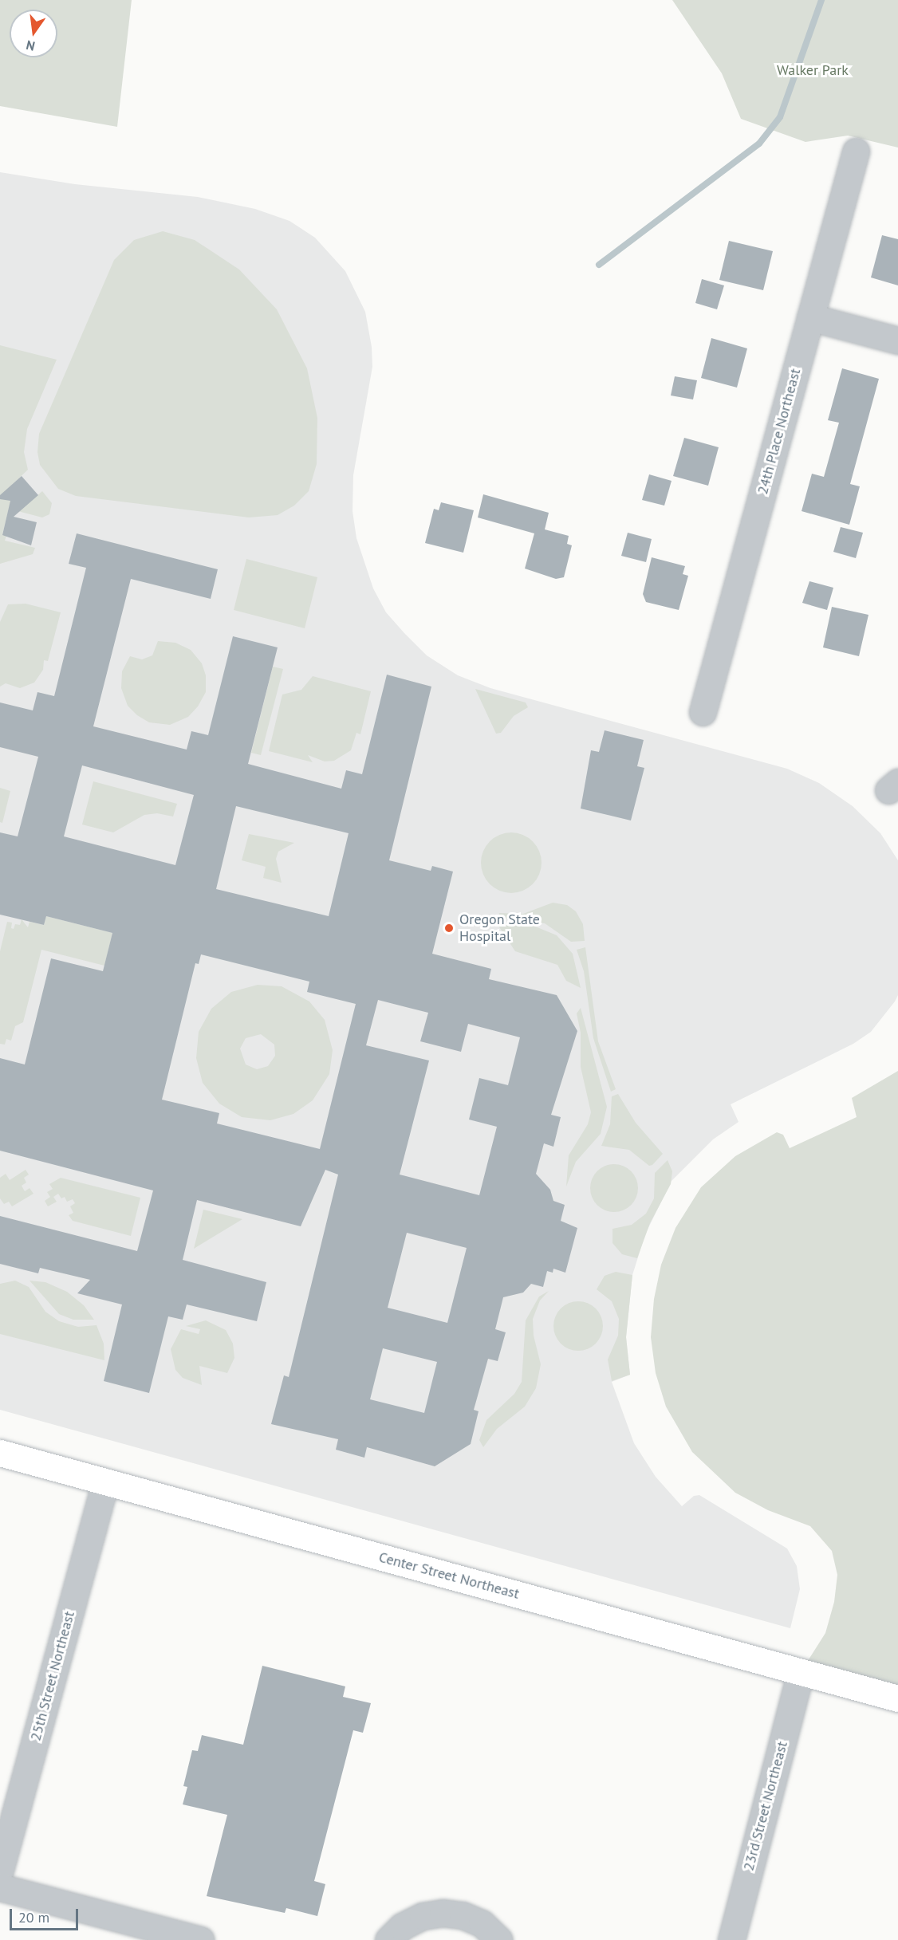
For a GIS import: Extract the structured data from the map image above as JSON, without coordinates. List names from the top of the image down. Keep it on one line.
{"streets":{"main road":["Center Street Northeast"],"street":["24th Place Northeast","25th Street Northeast","23rd Street Northeast"]},"crossings":[["Center Street Northeast","25th Street Northeast"],["Center Street Northeast","23rd Street Northeast"]],"parks":["Walker Park"],"places":["Oregon State Hospital"],"scale_bar":"20 m","north":"bottom"}
